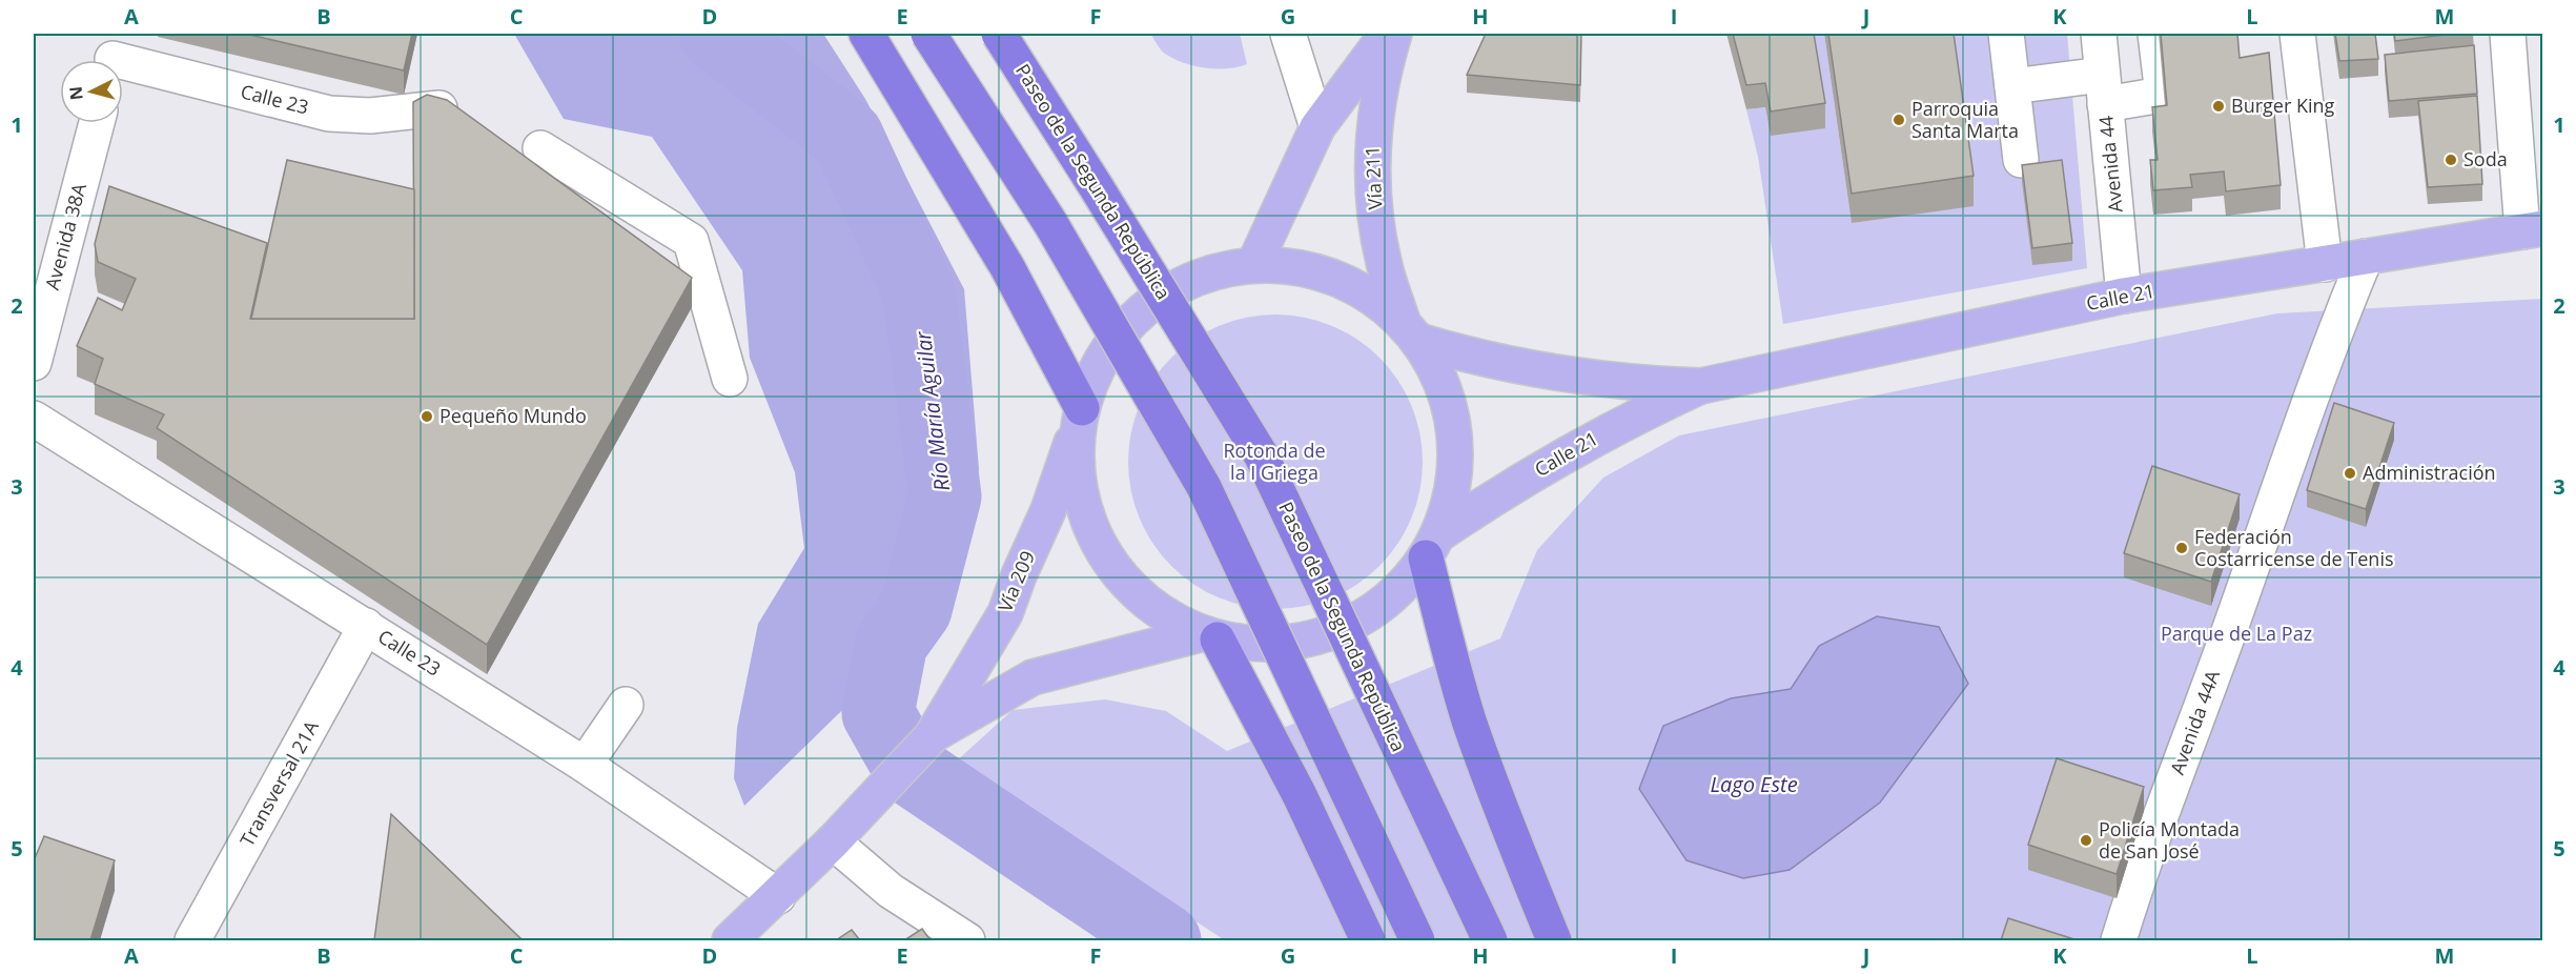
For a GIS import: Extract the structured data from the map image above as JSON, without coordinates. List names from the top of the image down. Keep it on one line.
{"streets":{"highway":["Paseo de la Segunda República"],"main road":["Vía 211","Calle 21","Vía 209"],"street":["Calle 23","Avenida 44","Avenida 38A","Avenida 44A","Transversal 21A"]},"crossings":[["Calle 23","Vía 209"],["Calle 23","Transversal 21A"],["Avenida 44","Calle 21"],["Vía 211","Calle 21"],["Calle 21","Avenida 44A"]],"water":["Río María Aguilar","Lago Este"],"parks":["Rotonda de la I Griega","Parque de La Paz"],"places":["Burger King","Parroquia Santa Marta","Soda","Pequeño Mundo","Administración","Federación Costarricense de Tenis","Policía Montada de San José"],"north":"left","grid":{"columns":["A","B","C","D","E","F","G","H","I","J","K","L","M"],"rows":["1","2","3","4","5"]}}
